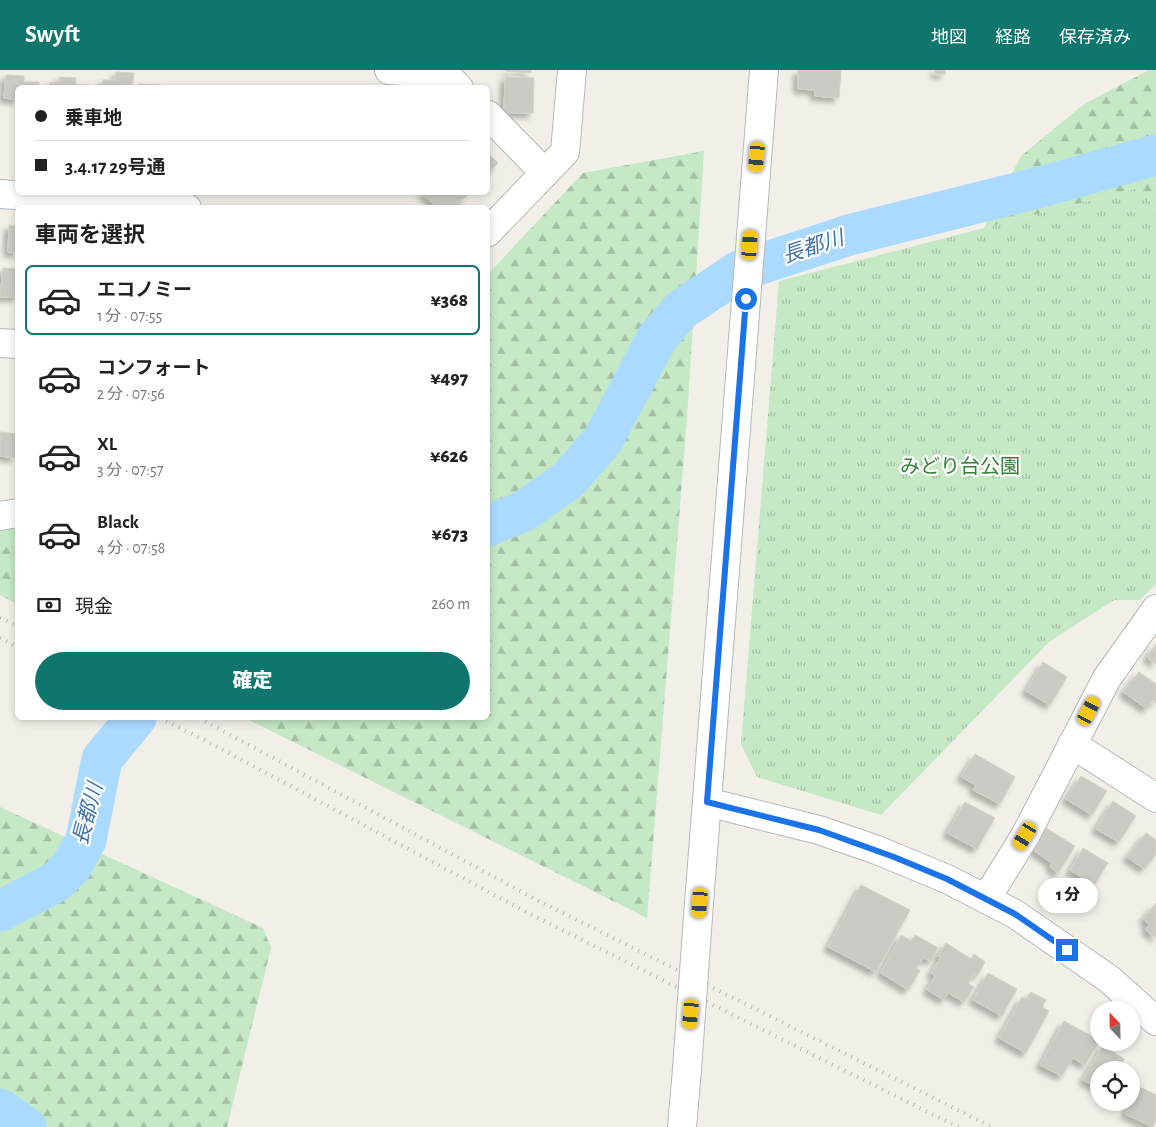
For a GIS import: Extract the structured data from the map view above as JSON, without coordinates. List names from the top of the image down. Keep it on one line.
{"water":["長都川"],"parks":["みどり台公園"],"north":"top","page":{"header":"Swyft","nav":["地図","経路","保存済み"],"banner":["乗車地","3.4.17 29号通"],"heading":"車両を選択","list":[{"name":"エコノミー","note":"1 分 · 07:55","value":"¥368"},{"name":"コンフォート","note":"2 分 · 07:56","value":"¥497"},{"name":"XL","note":"3 分 · 07:57","value":"¥626"},{"name":"Black","note":"4 分 · 07:58","value":"¥673"}],"pay":["現金","260 m"],"buttons":"確定","bubble":"1 分"}}
